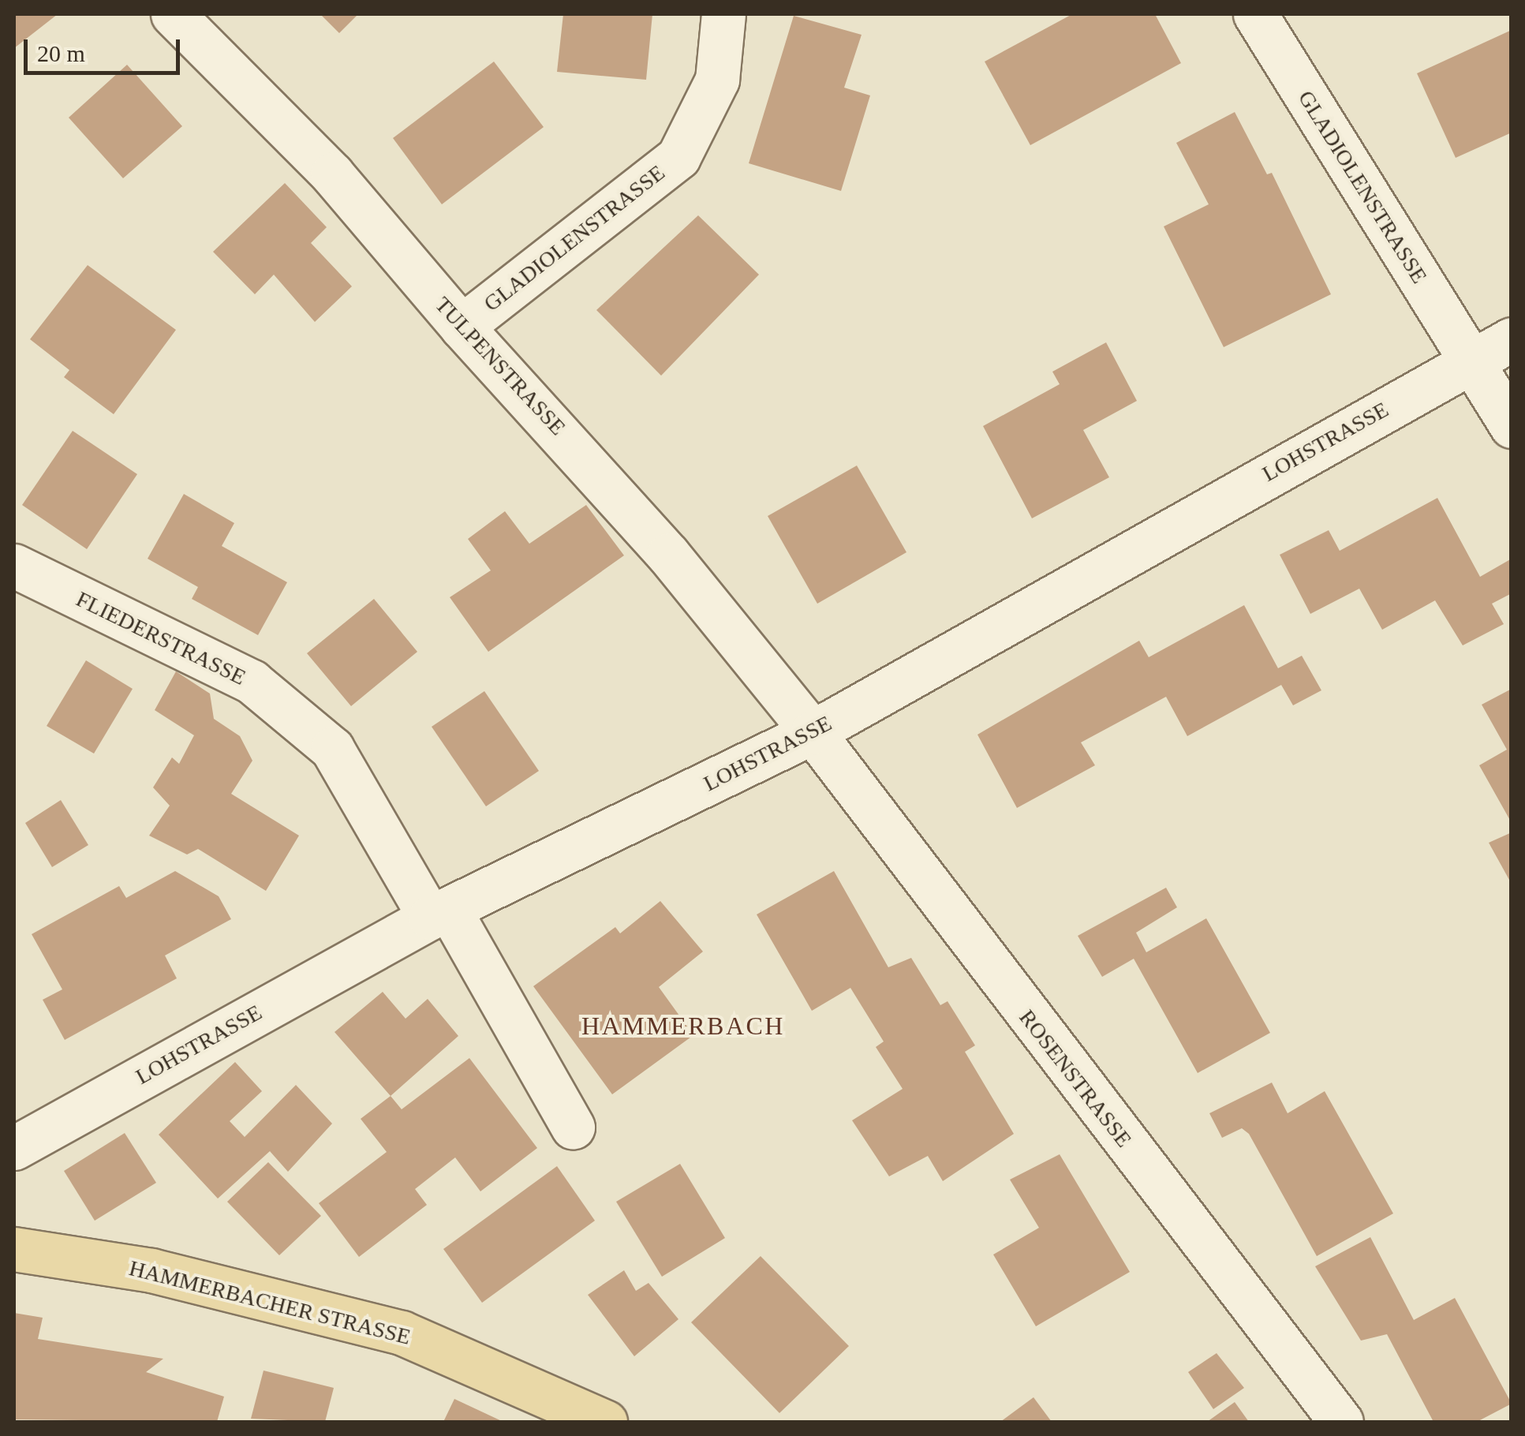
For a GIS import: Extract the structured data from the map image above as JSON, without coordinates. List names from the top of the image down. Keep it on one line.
{"streets":{"main road":["HAMMERBACHER STRASSE"],"street":["GLADIOLENSTRASSE","TULPENSTRASSE","LOHSTRASSE","FLIEDERSTRASSE","ROSENSTRASSE"]},"crossings":[["GLADIOLENSTRASSE","TULPENSTRASSE"],["GLADIOLENSTRASSE","LOHSTRASSE"],["TULPENSTRASSE","LOHSTRASSE"],["TULPENSTRASSE","ROSENSTRASSE"],["LOHSTRASSE","FLIEDERSTRASSE"],["LOHSTRASSE","ROSENSTRASSE"]],"districts":["HAMMERBACH"],"scale_bar":"20 m"}
